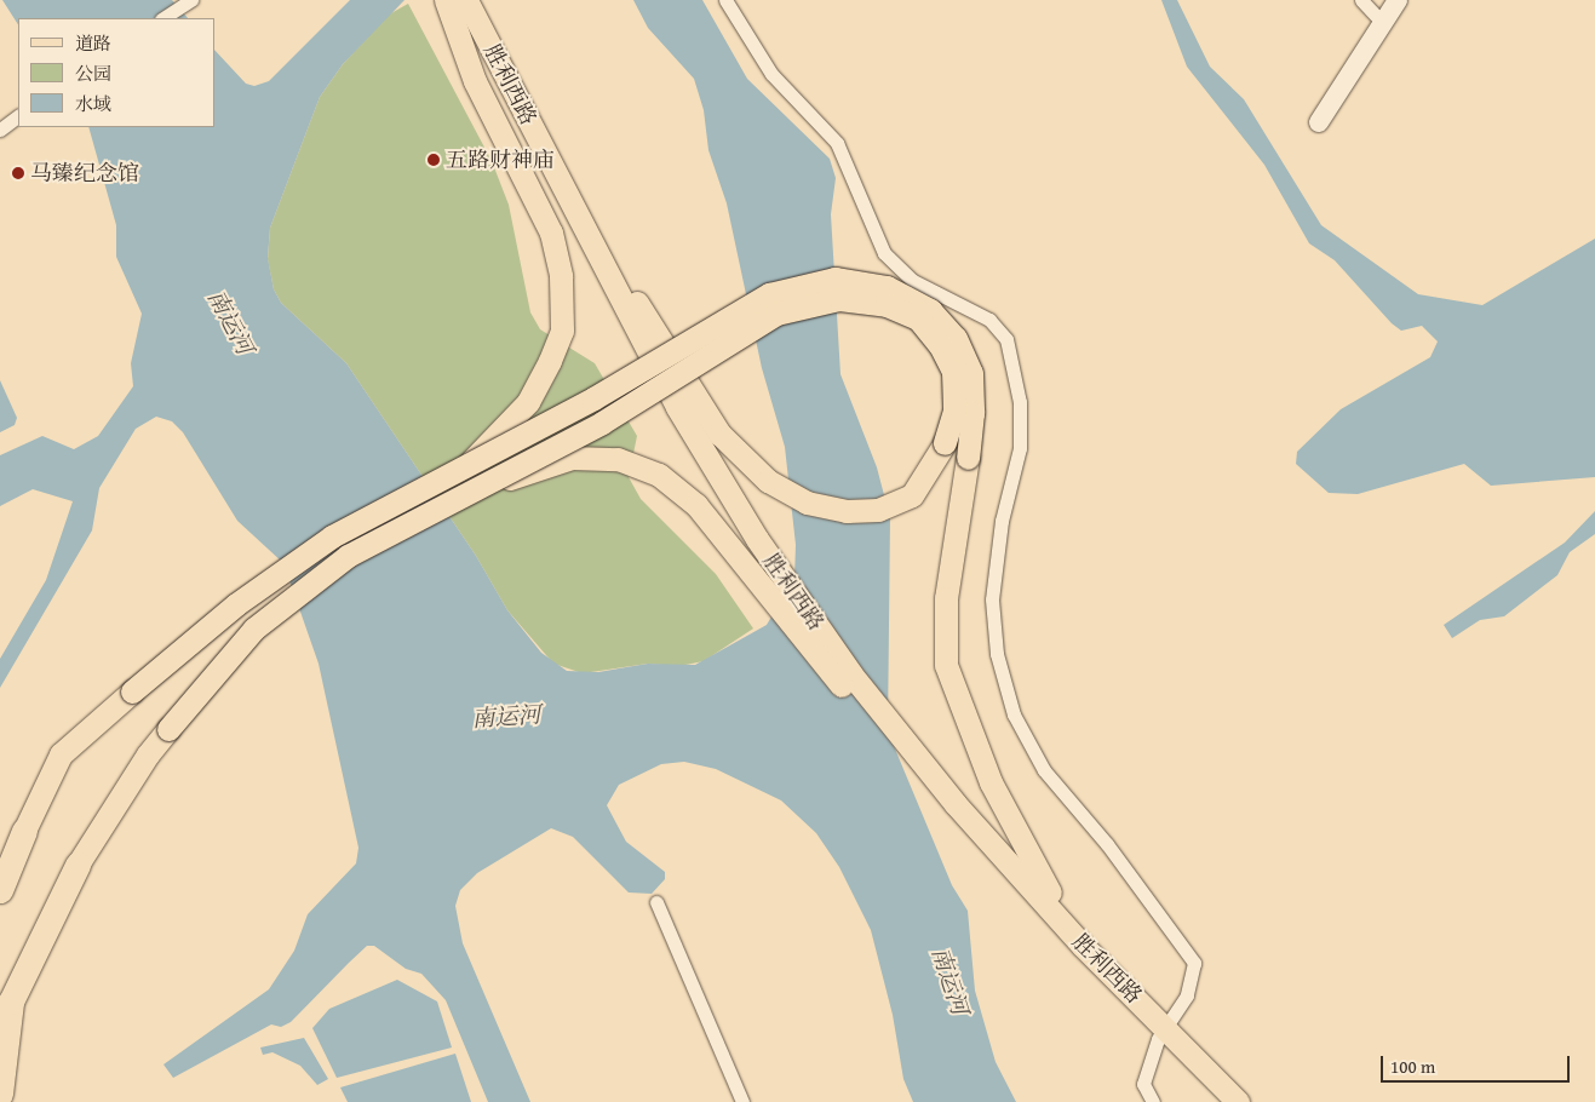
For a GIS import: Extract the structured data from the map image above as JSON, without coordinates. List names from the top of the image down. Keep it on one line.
{"streets":{"main road":["胜利西路"]},"water":["南运河"],"places":["五路财神庙","马臻纪念馆"],"legend":["道路","公园","水域"],"scale_bar":"100 m"}
